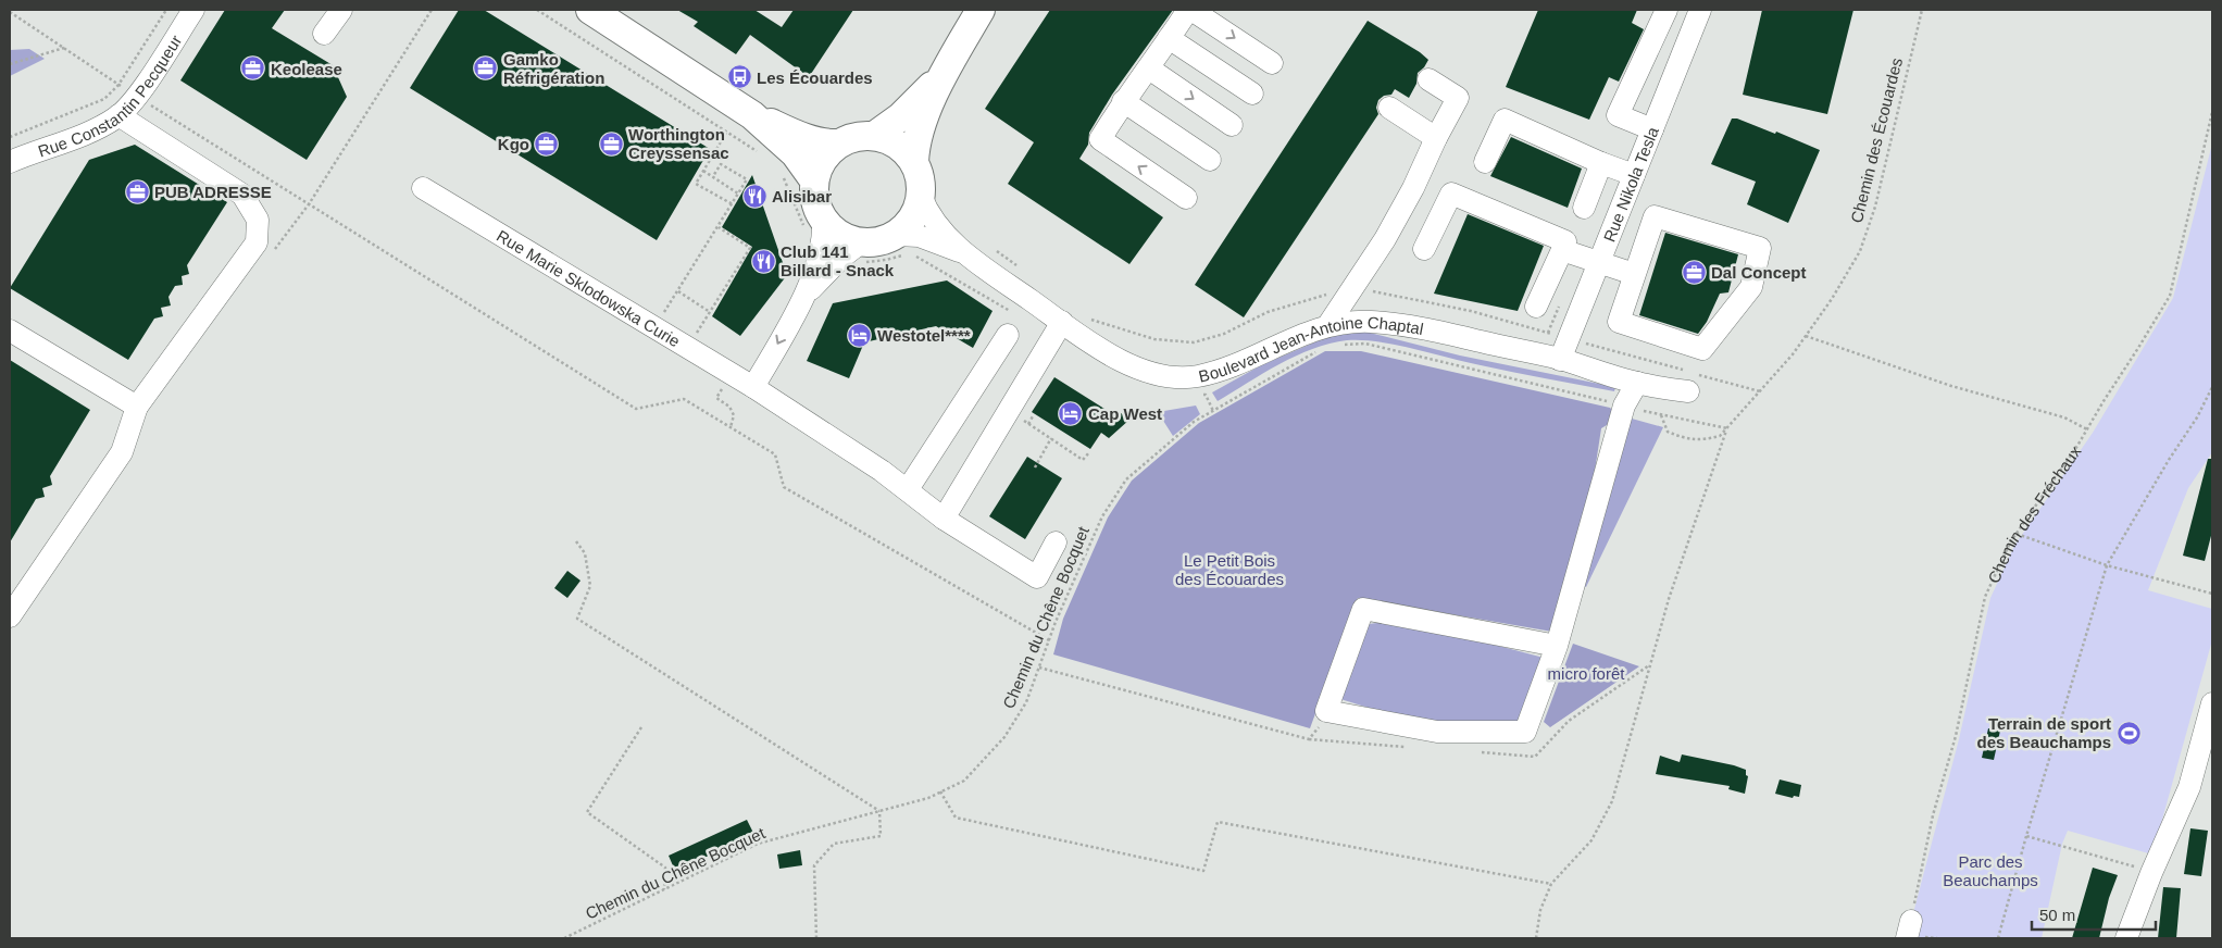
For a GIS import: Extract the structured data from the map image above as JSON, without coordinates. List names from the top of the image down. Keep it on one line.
{"streets":{"street":["Rue Constantin Pecqueur","Rue Nikola Tesla","Rue Marie Sklodowska Curie","Boulevard Jean-Antoine Chaptal"],"path":["Chemin des Écouardes","Chemin des Fréchaux","Chemin du Chêne Bocquet"]},"crossings":[["Rue Nikola Tesla","Boulevard Jean-Antoine Chaptal"]],"parks":["Le Petit Bois des Écouardes","micro forêt","Parc des Beauchamps"],"places":{"office":["Keolease","Gamko Réfrigération","Kgo","Worthington Creyssensac","PUB ADRESSE","Dal Concept"],"bus stop":["Les Écouardes"],"restaurant":["Alisibar","Club 141 Billard - Snack"],"hotel":["Westotel****","Cap West"],"sports":["Terrain de sport des Beauchamps"]},"scale_bar":"50 m"}
